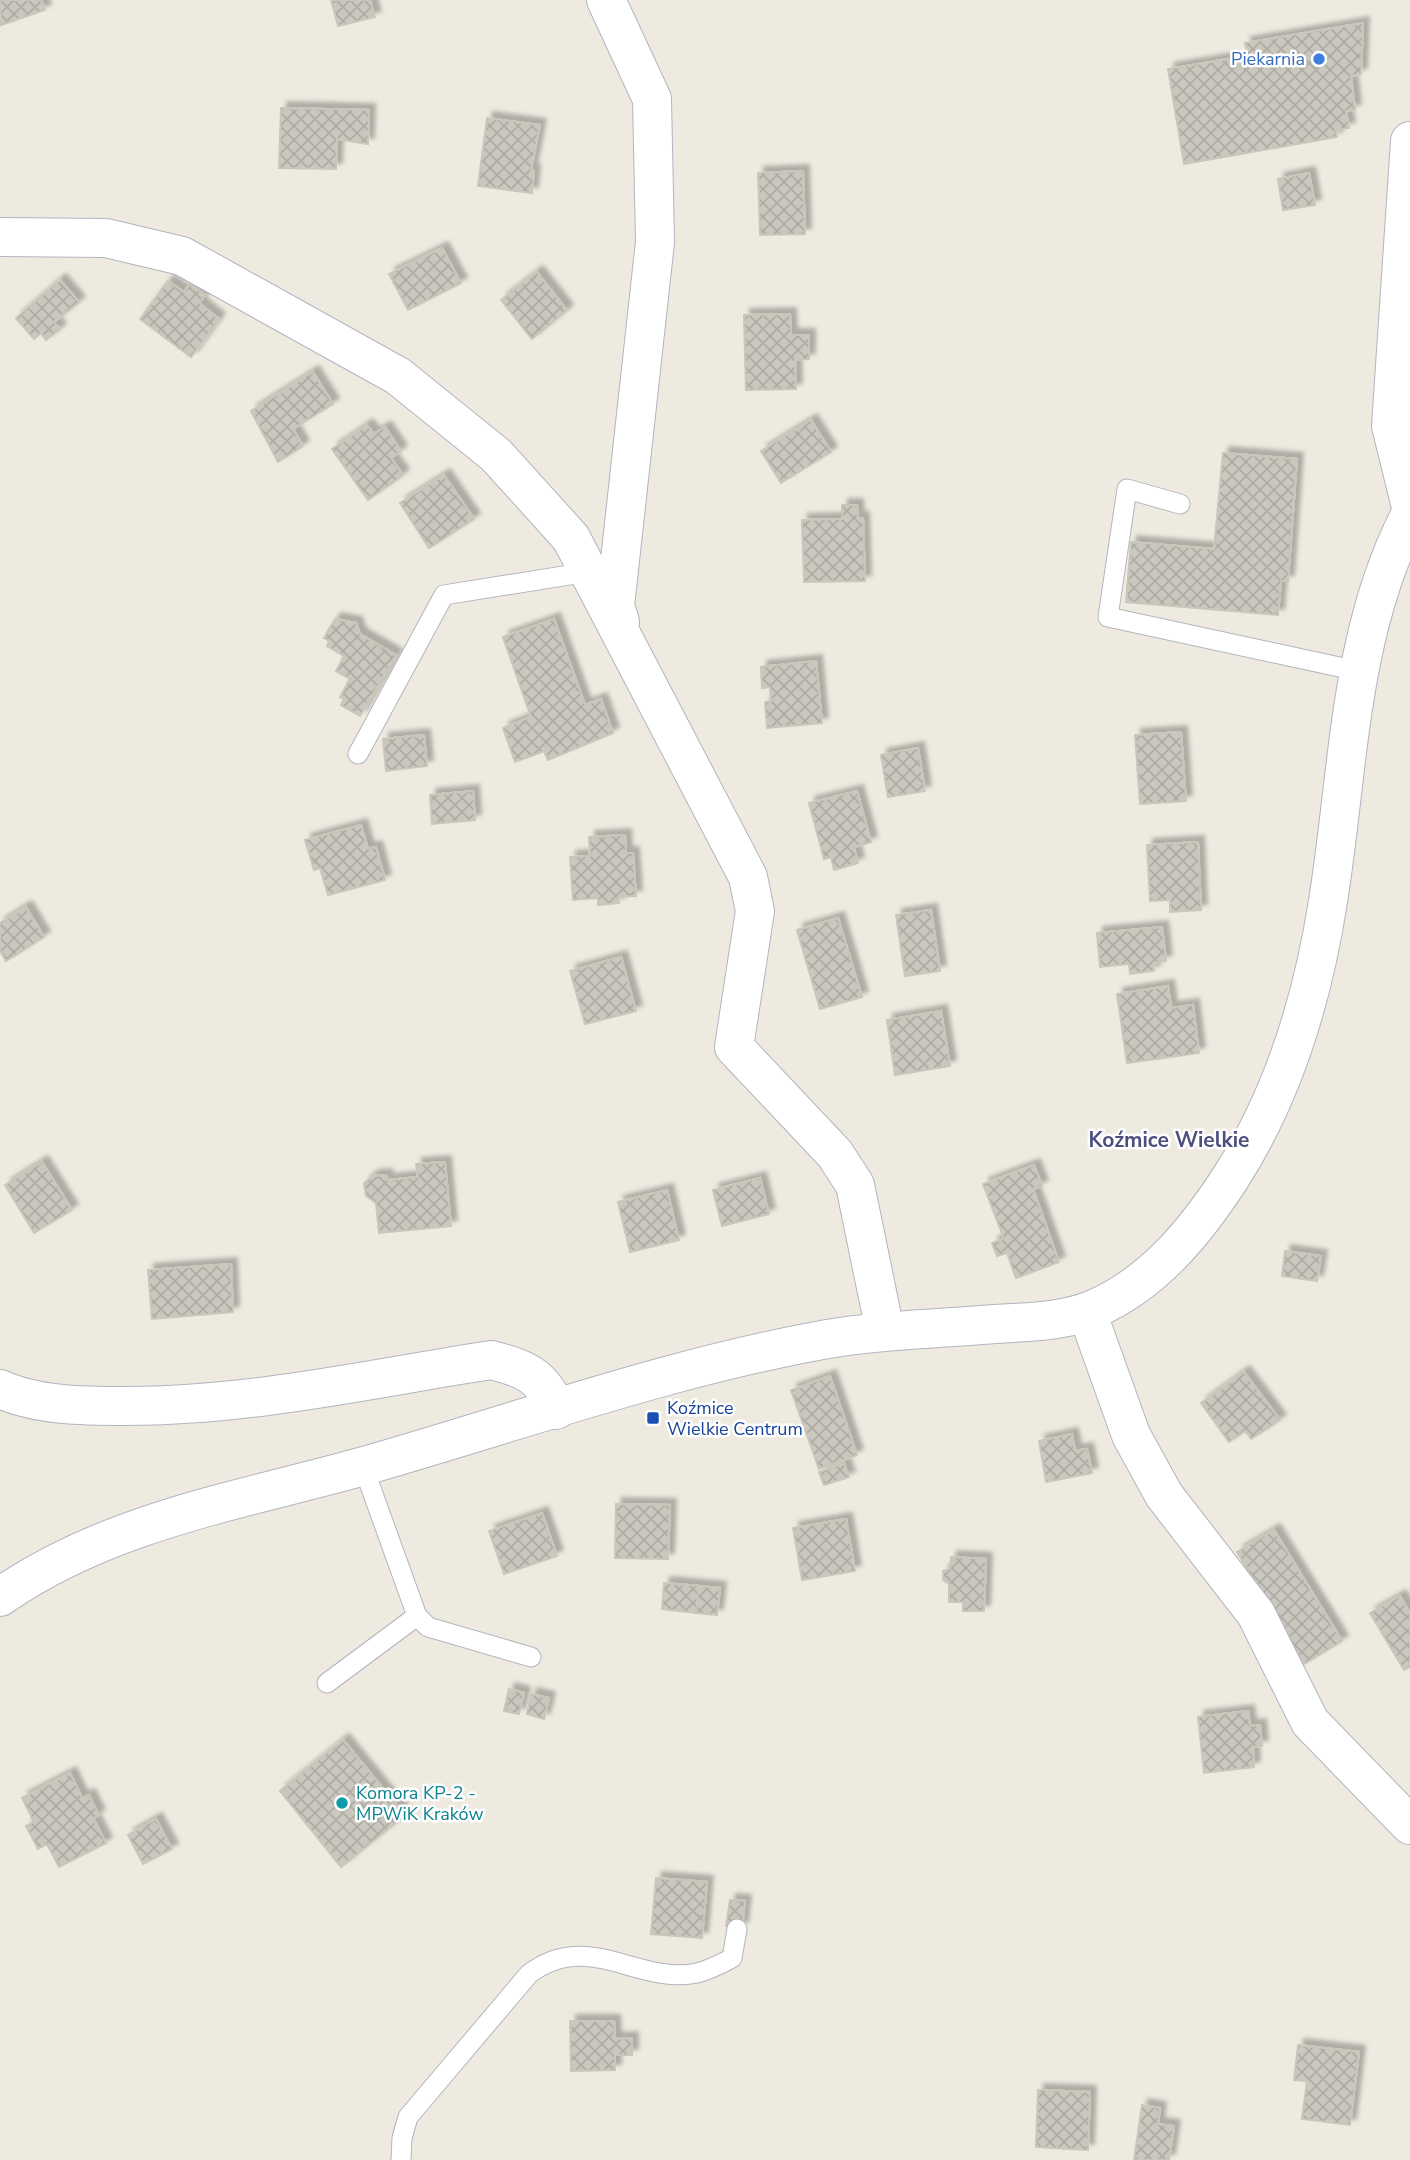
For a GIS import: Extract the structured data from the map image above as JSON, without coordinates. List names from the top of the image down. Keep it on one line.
{"districts":["Koźmice Wielkie"],"places":{"other":["Piekarnia","Komora KP-2 - MPWiK Kraków"],"transit":["Koźmice Wielkie Centrum"]}}
